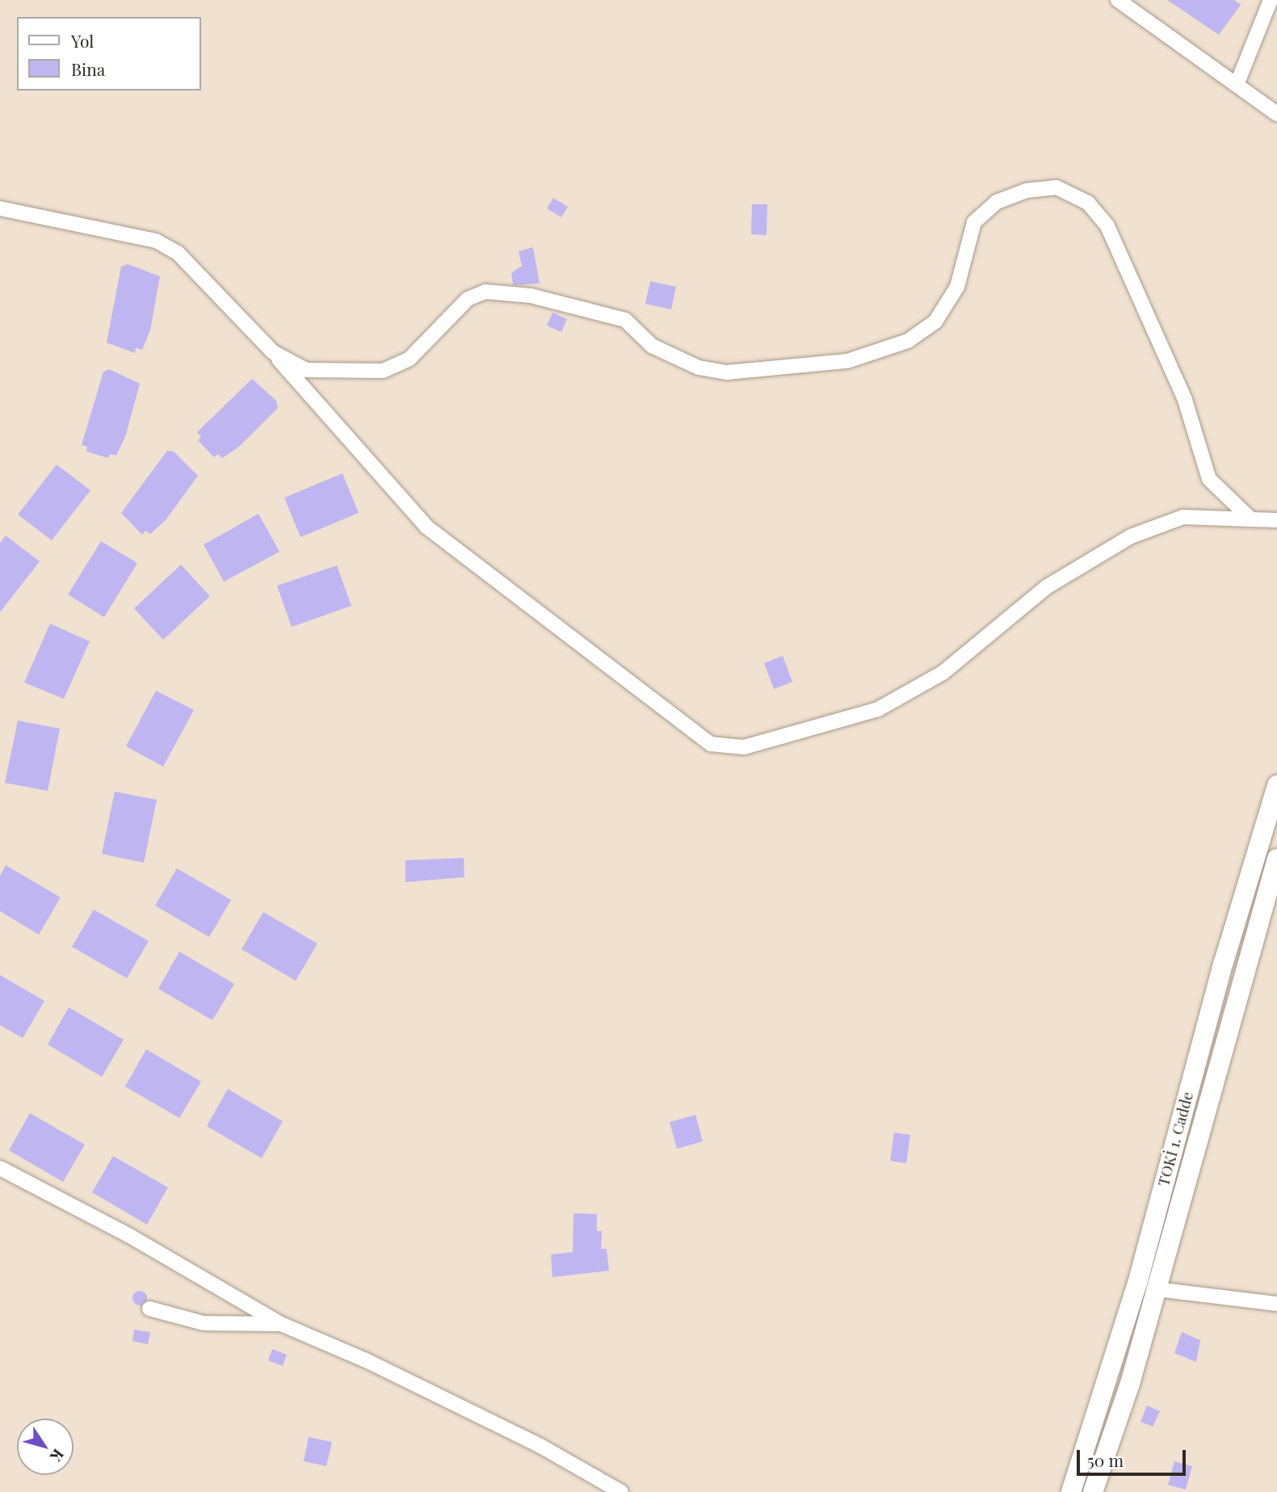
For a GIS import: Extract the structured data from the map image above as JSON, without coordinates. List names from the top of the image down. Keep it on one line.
{"streets":{"main road":["TOKİ 1. Cadde"]},"legend":["Yol","Bina"],"scale_bar":"50 m","north":"bottom right"}
